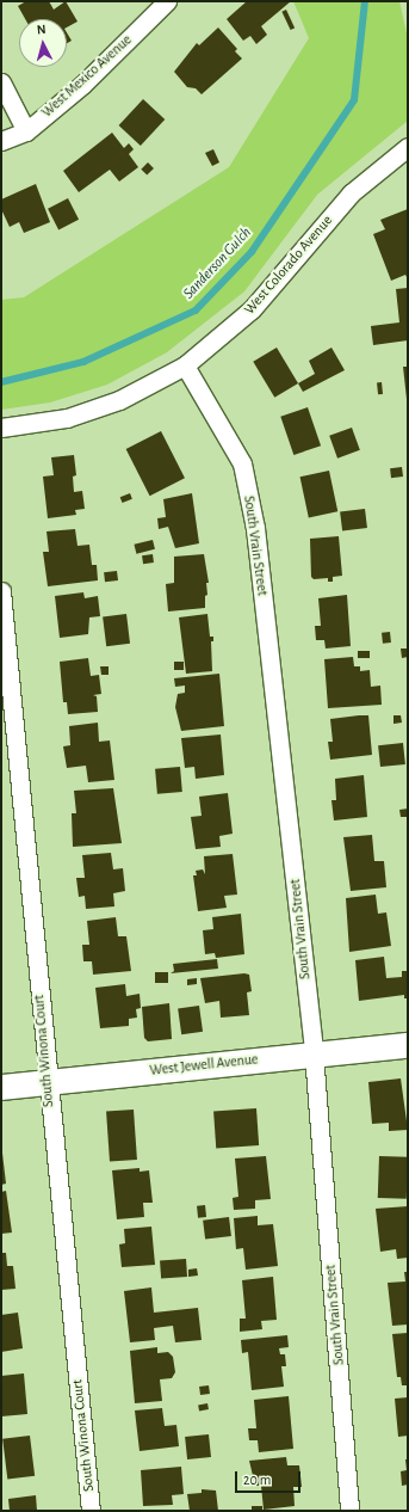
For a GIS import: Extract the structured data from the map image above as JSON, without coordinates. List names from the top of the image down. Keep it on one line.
{"streets":{"main road":["West Jewell Avenue"],"street":["West Mexico Avenue","West Colorado Avenue","South Vrain Street","South Winona Court"]},"crossings":[["West Colorado Avenue","South Vrain Street"],["South Vrain Street","West Jewell Avenue"],["South Winona Court","West Jewell Avenue"]],"water":["Sanderson Gulch"],"scale_bar":"20 m","north":"top"}
